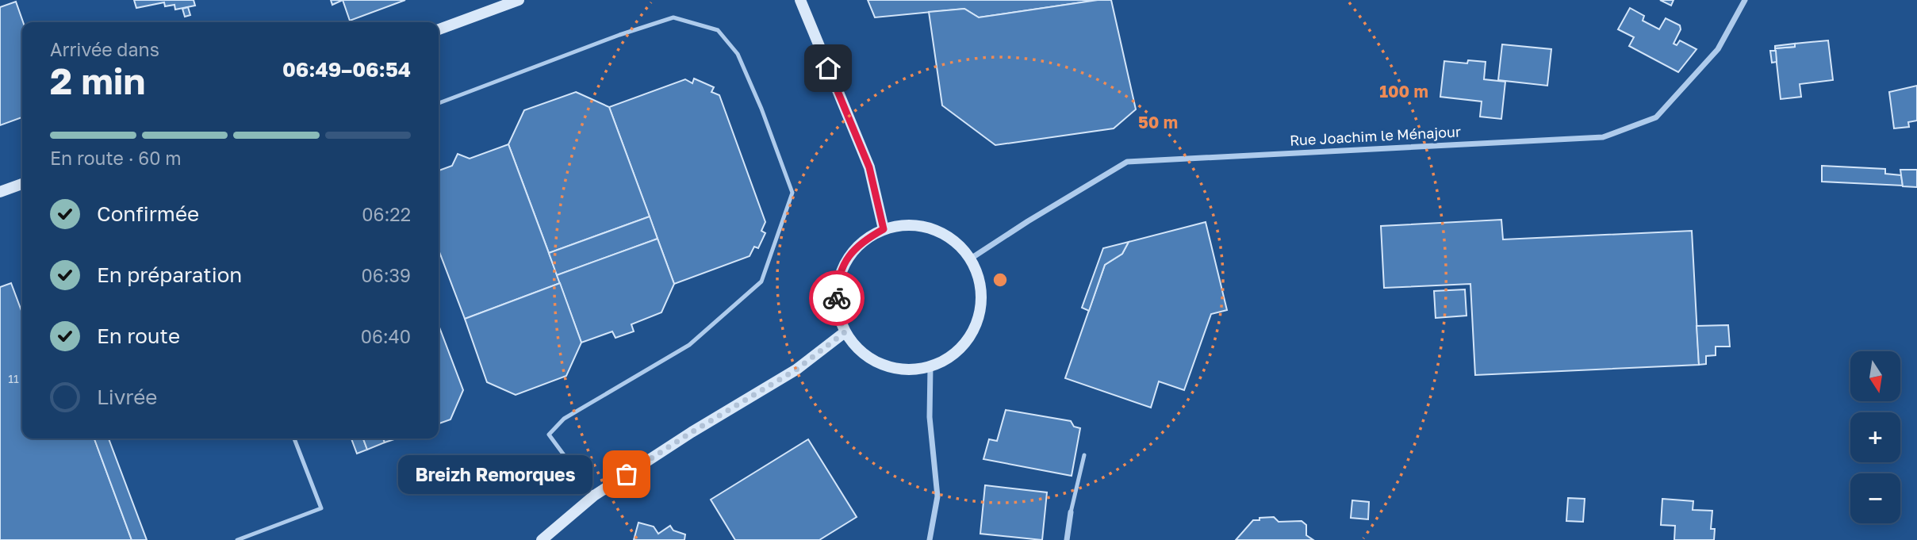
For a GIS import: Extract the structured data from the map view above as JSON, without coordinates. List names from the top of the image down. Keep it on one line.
{"streets":{"street":["Rue Joachim le Ménajour"]},"places":["Breizh Remorques"],"house_numbers":["11"],"north":"bottom","page":{"heading":["2 min","Arrivée dans","06:49–06:54"],"bar":"En route · 60 m","list":[["Confirmée","06:22"],["En préparation","06:39"],["En route","06:40"],"Livrée"],"map_buttons":["+","−"],"bubble":"Breizh Remorques"},"rings":["100 m","50 m"]}
